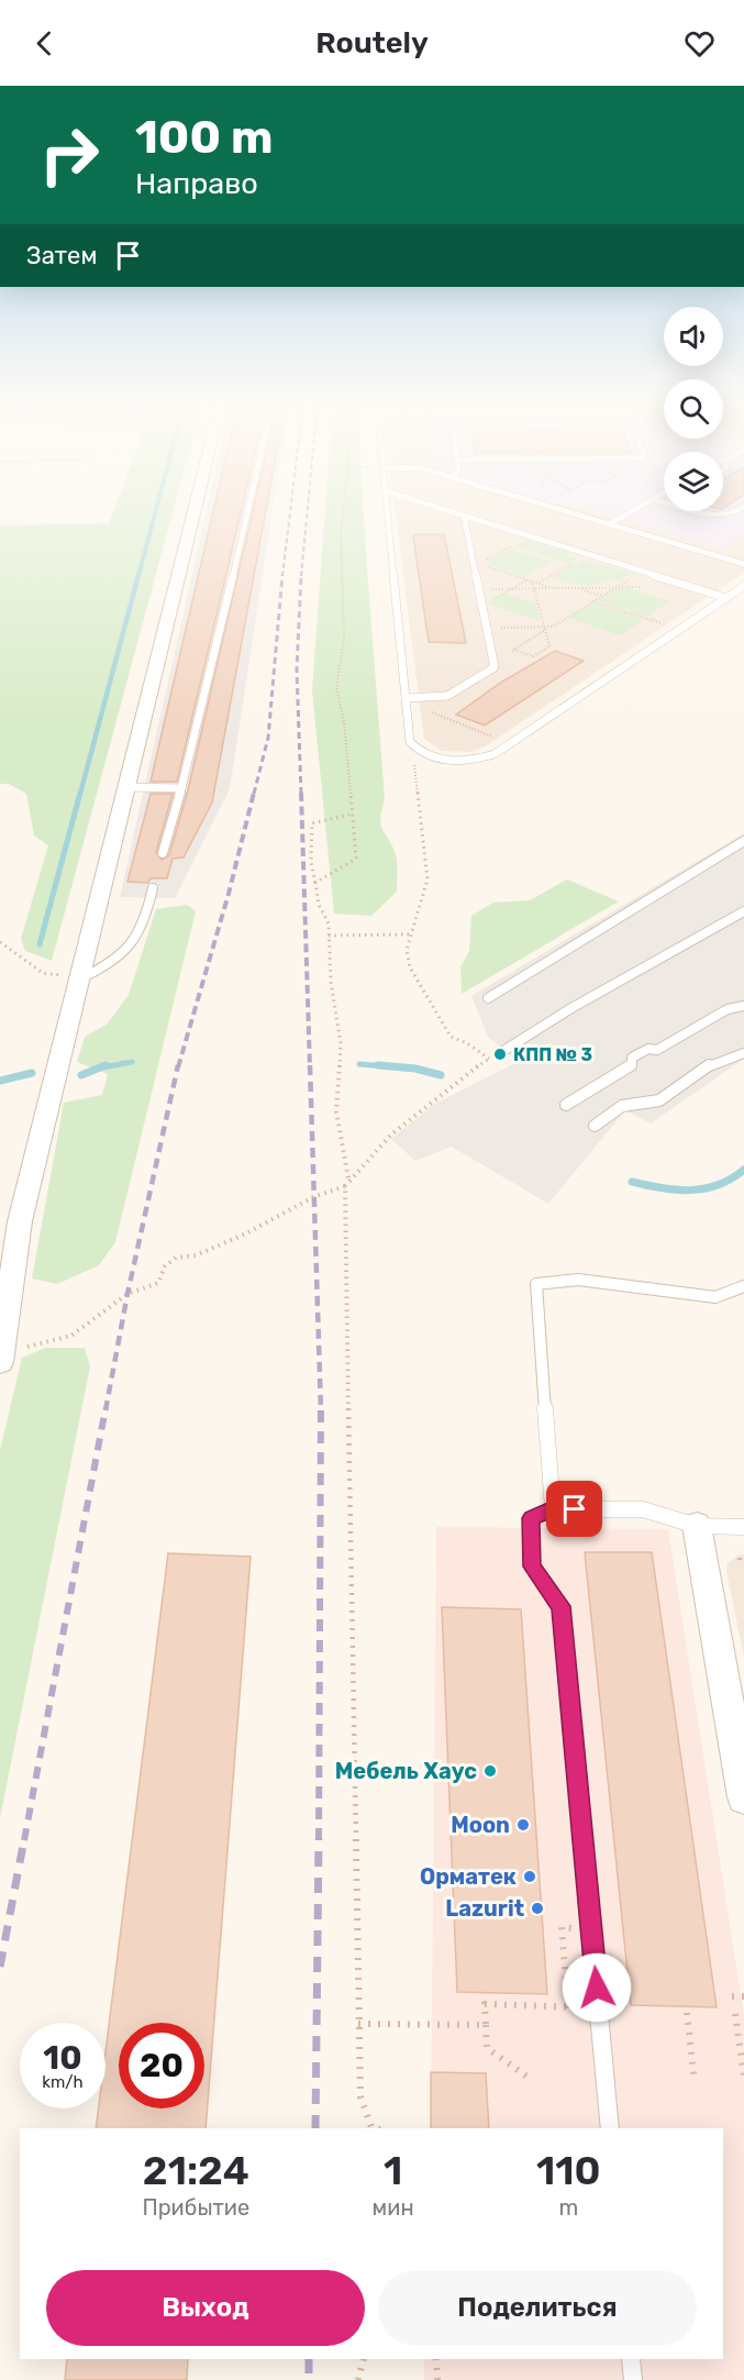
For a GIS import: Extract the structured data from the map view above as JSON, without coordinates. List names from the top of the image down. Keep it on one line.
{"places":["КПП № 3","Мебель Хаус","Moon","Орматек","Lazurit"],"page":{"header":"Routely","turn":["100 m","Направо"],"then":"Затем","speed":"10 km/h","limit":"20","eta":["21:24","Прибытие","1","мин","110","m"],"buttons":["Выход","Поделиться"]}}
